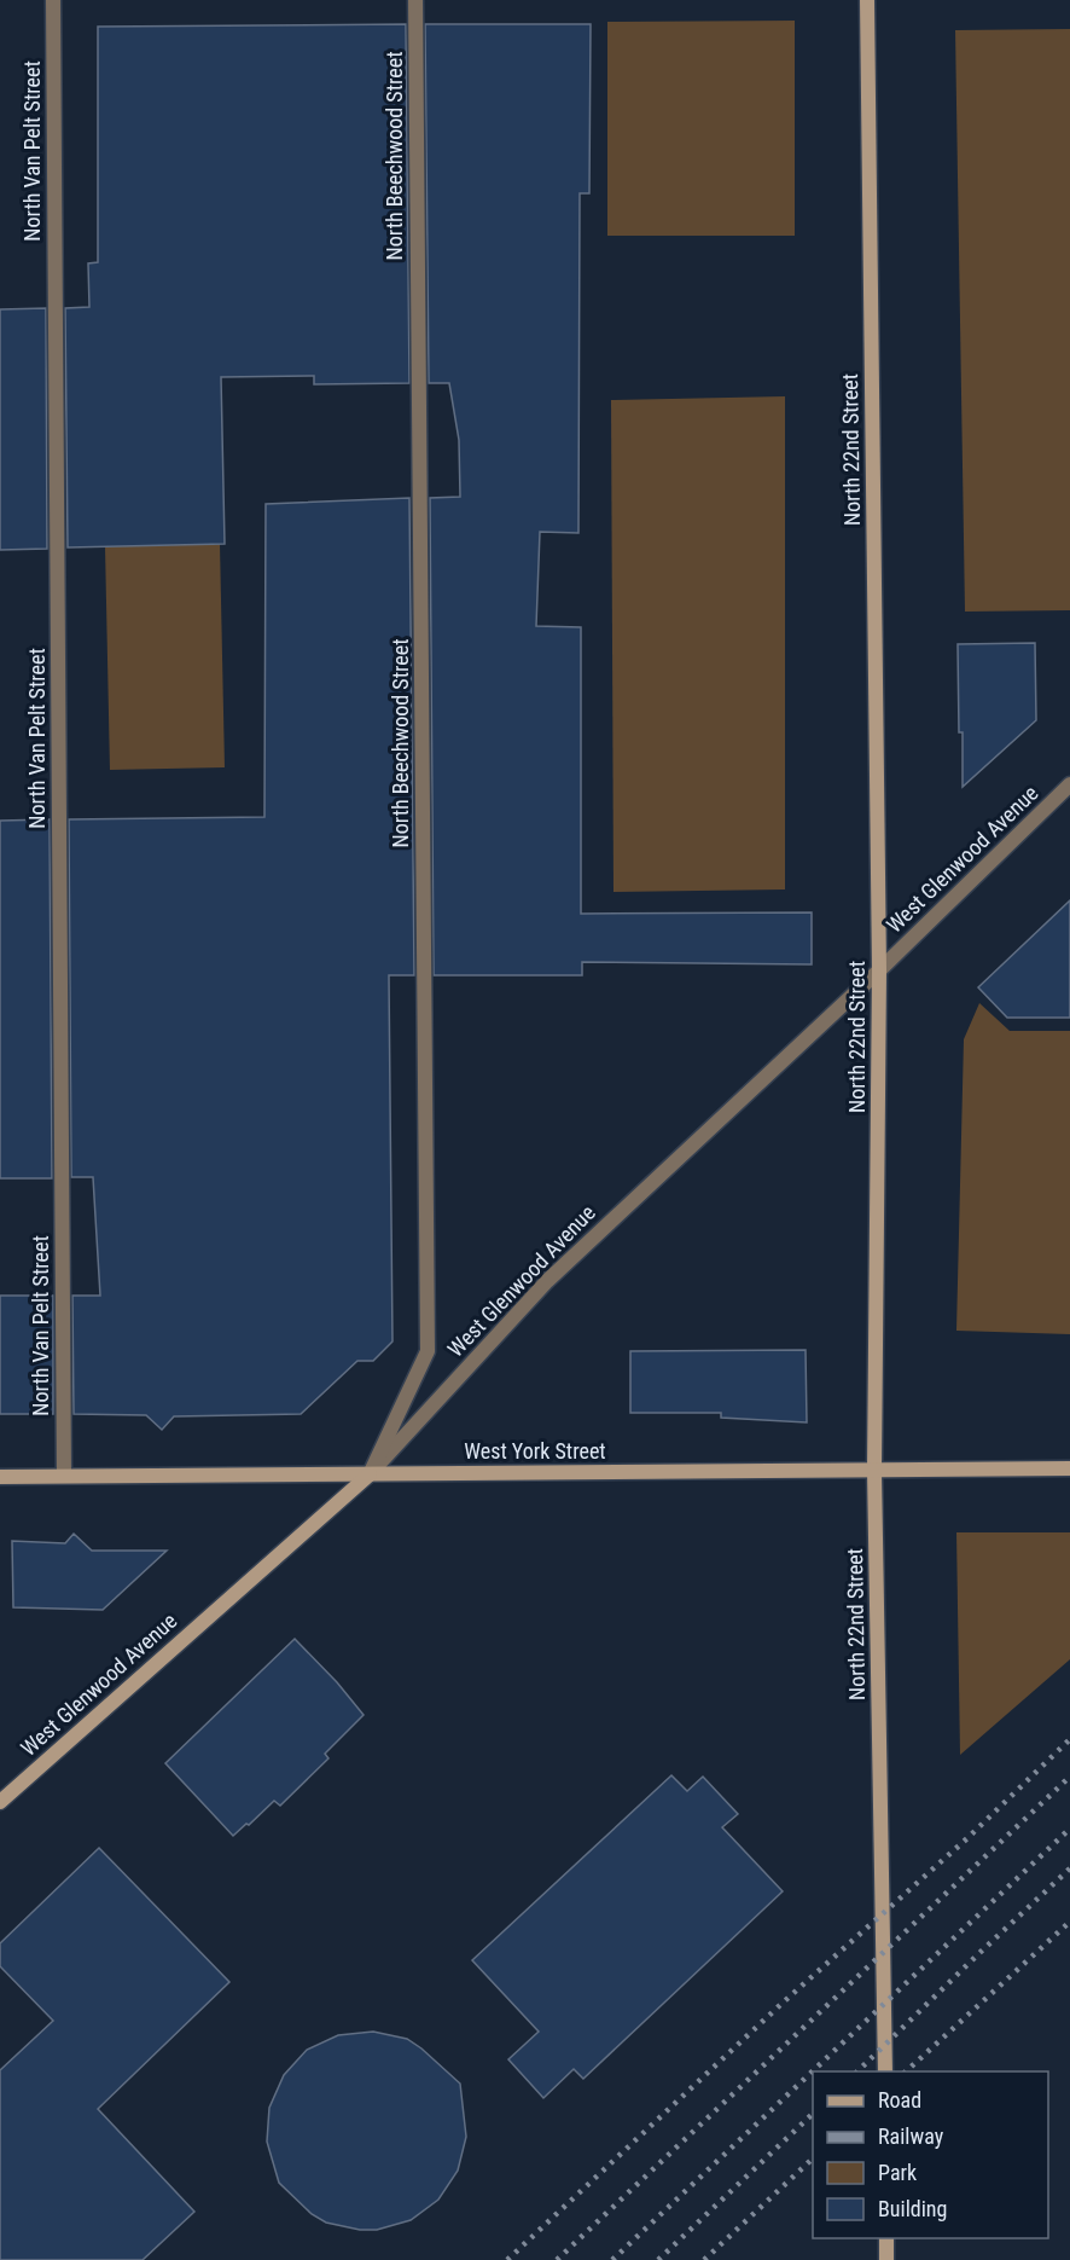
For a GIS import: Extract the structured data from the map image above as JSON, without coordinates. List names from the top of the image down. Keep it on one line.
{"streets":{"main road":["North 22nd Street","West Glenwood Avenue","West York Street"],"street":["North Van Pelt Street","North Beechwood Street"]},"crossings":[["North Van Pelt Street","West York Street"],["North Beechwood Street","West Glenwood Avenue"],["North Beechwood Street","West York Street"],["North 22nd Street","West Glenwood Avenue"],["North 22nd Street","West York Street"],["West Glenwood Avenue","West York Street"]],"legend":["Road","Railway","Park","Building"]}
